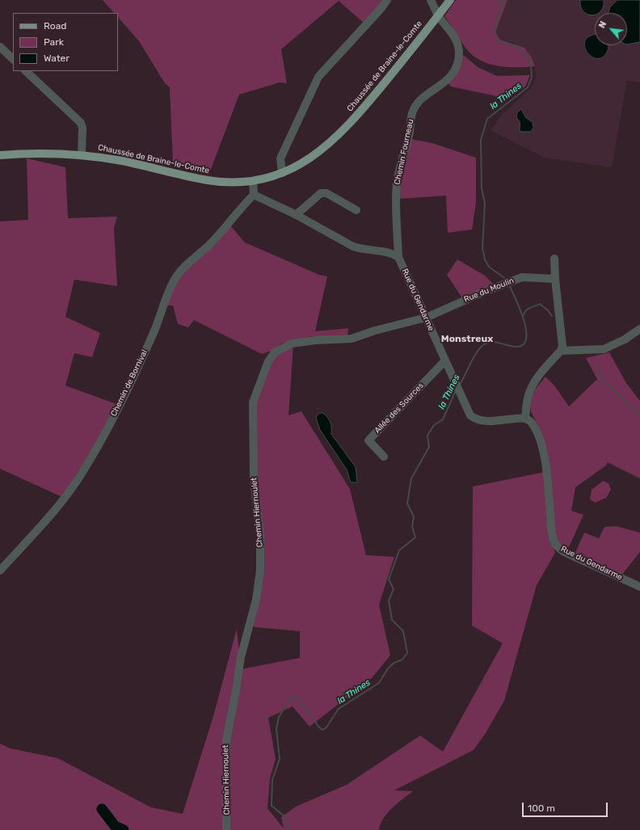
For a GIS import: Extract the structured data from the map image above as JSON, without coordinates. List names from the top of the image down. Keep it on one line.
{"streets":{"main road":["Chaussée de Braine-le-Comte"],"street":["Chemin Fourneau","Rue du Moulin","Rue du Gendarme","Chemin de Bornival","Allée des Sources","Chemin Hiernoulet"]},"crossings":[["Chaussée de Braine-le-Comte","Chemin Fourneau"],["Chemin Fourneau","Rue du Gendarme"],["Rue du Moulin","Rue du Gendarme"],["Rue du Moulin","Chemin Hiernoulet"],["Rue du Gendarme","Allée des Sources"],["Rue du Gendarme","Chemin Hiernoulet"]],"districts":["Monstreux"],"water":["la Thines"],"legend":["Road","Park","Water"],"scale_bar":"100 m","north":"top left"}
